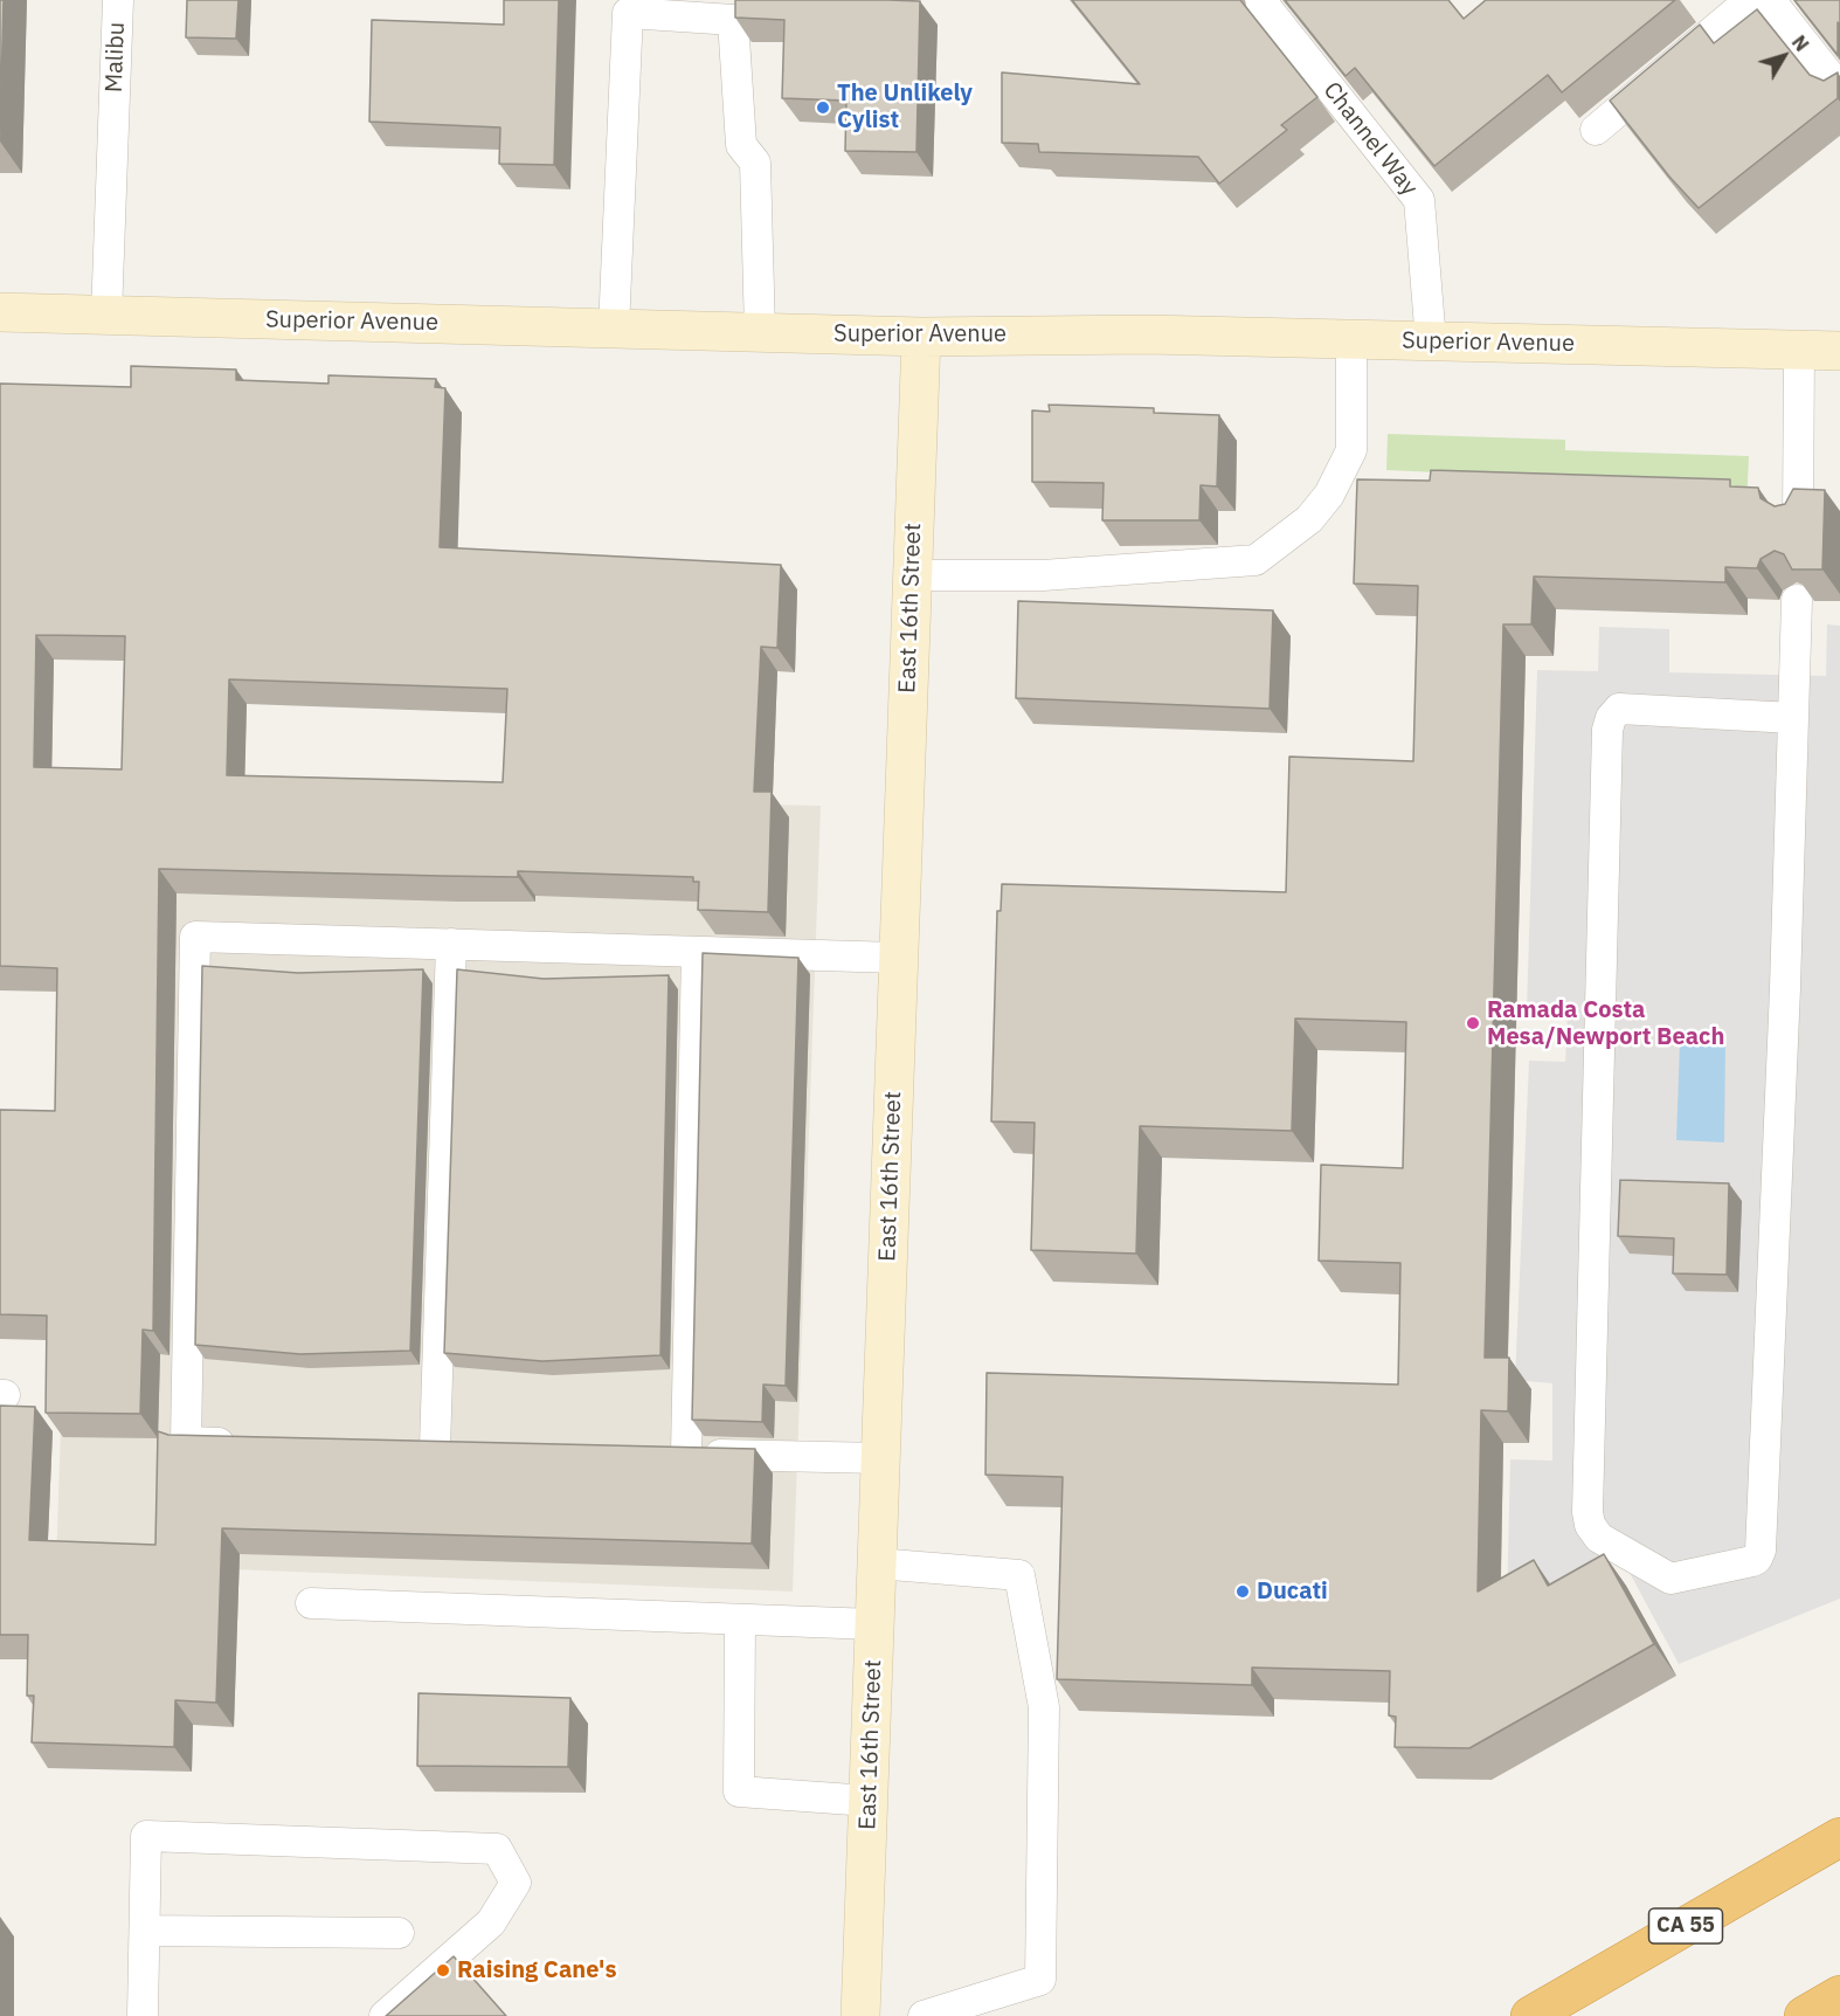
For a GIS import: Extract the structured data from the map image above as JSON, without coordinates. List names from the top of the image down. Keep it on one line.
{"streets":{"highway":["CA 55"],"main road":["Superior Avenue","East 16th Street"],"lane":["Malibu","Channel Way"]},"crossings":[["Malibu","Superior Avenue"],["Channel Way","Superior Avenue"],["Superior Avenue","East 16th Street"]],"places":["The Unlikely Cylist","Ramada Costa Mesa/Newport Beach","Ducati","Raising Cane's"],"north":"top right"}
